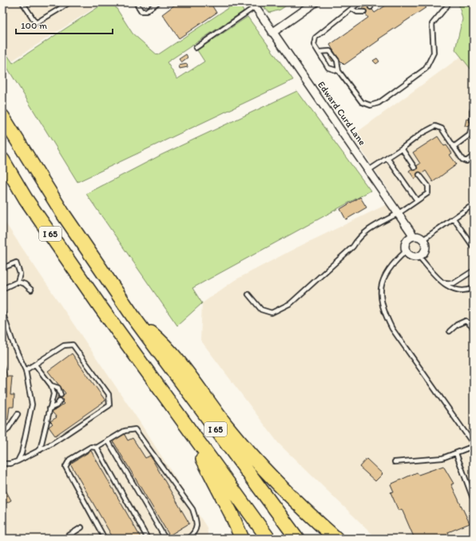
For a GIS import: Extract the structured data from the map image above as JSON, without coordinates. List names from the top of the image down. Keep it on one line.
{"streets":{"highway":["I 65"],"street":["Edward Curd Lane"]},"scale_bar":"100 m"}
